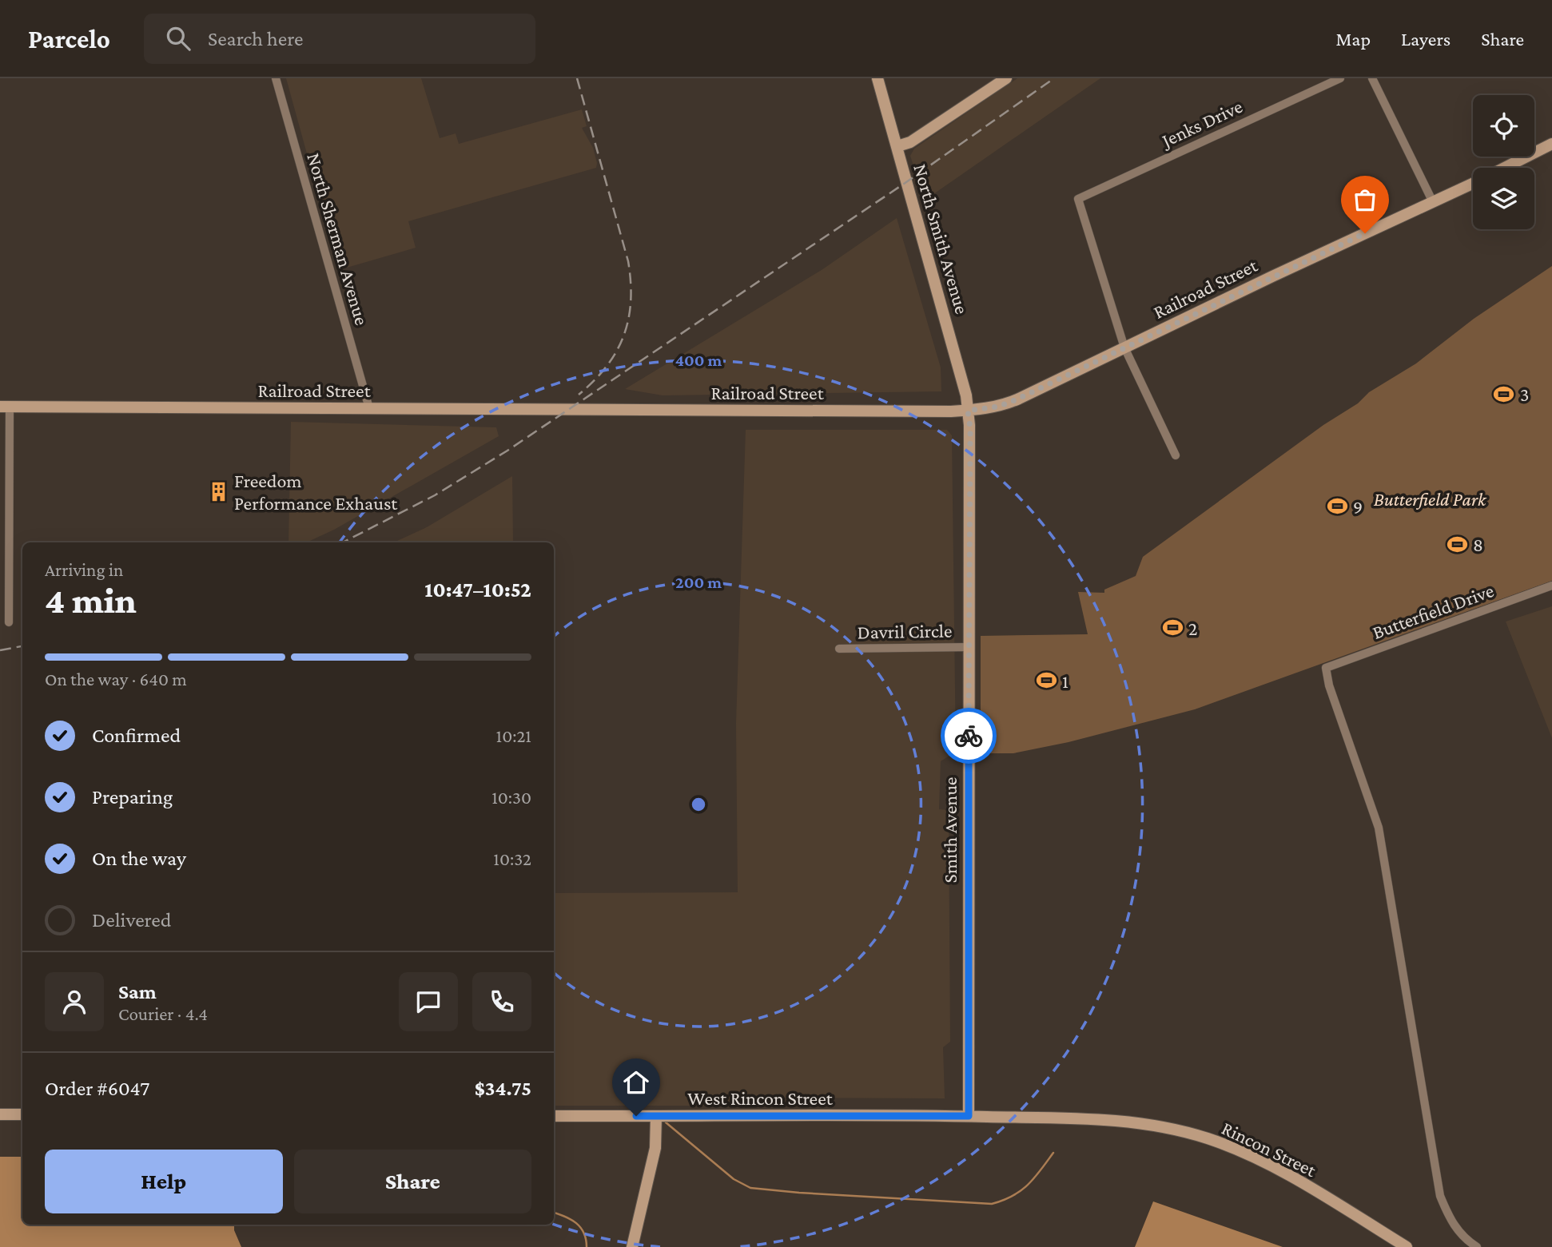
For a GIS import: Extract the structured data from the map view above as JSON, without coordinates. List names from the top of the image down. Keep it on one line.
{"streets":{"main road":["North Smith Avenue","Railroad Street","Smith Avenue","West Rincon Street","Rincon Street"],"street":["Jenks Drive","North Sherman Avenue","Butterfield Drive","Davril Circle"]},"crossings":[["Jenks Drive","Railroad Street"],["North Sherman Avenue","Railroad Street"],["North Smith Avenue","Railroad Street"],["North Smith Avenue","Smith Avenue"],["Railroad Street","Smith Avenue"],["Davril Circle","Smith Avenue"],["Smith Avenue","West Rincon Street"],["Smith Avenue","Rincon Street"],["West Rincon Street","Rincon Street"]],"parks":["Butterfield Park"],"places":{"sports":["3","9","8","2","1"],"building":["Freedom Performance Exhaust"]},"page":{"header":"Parcelo","search":"Search here","nav":["Map","Layers","Share"],"heading":["4 min","Arriving in","10:47–10:52"],"panel":["Sam","Courier · 4.4","Order #6047","$34.75"],"bar":"On the way · 640 m","list":[["Confirmed","10:21"],["Preparing","10:30"],["On the way","10:32"],"Delivered"],"buttons":["Help","Share"]},"rings":["400 m","200 m"]}
